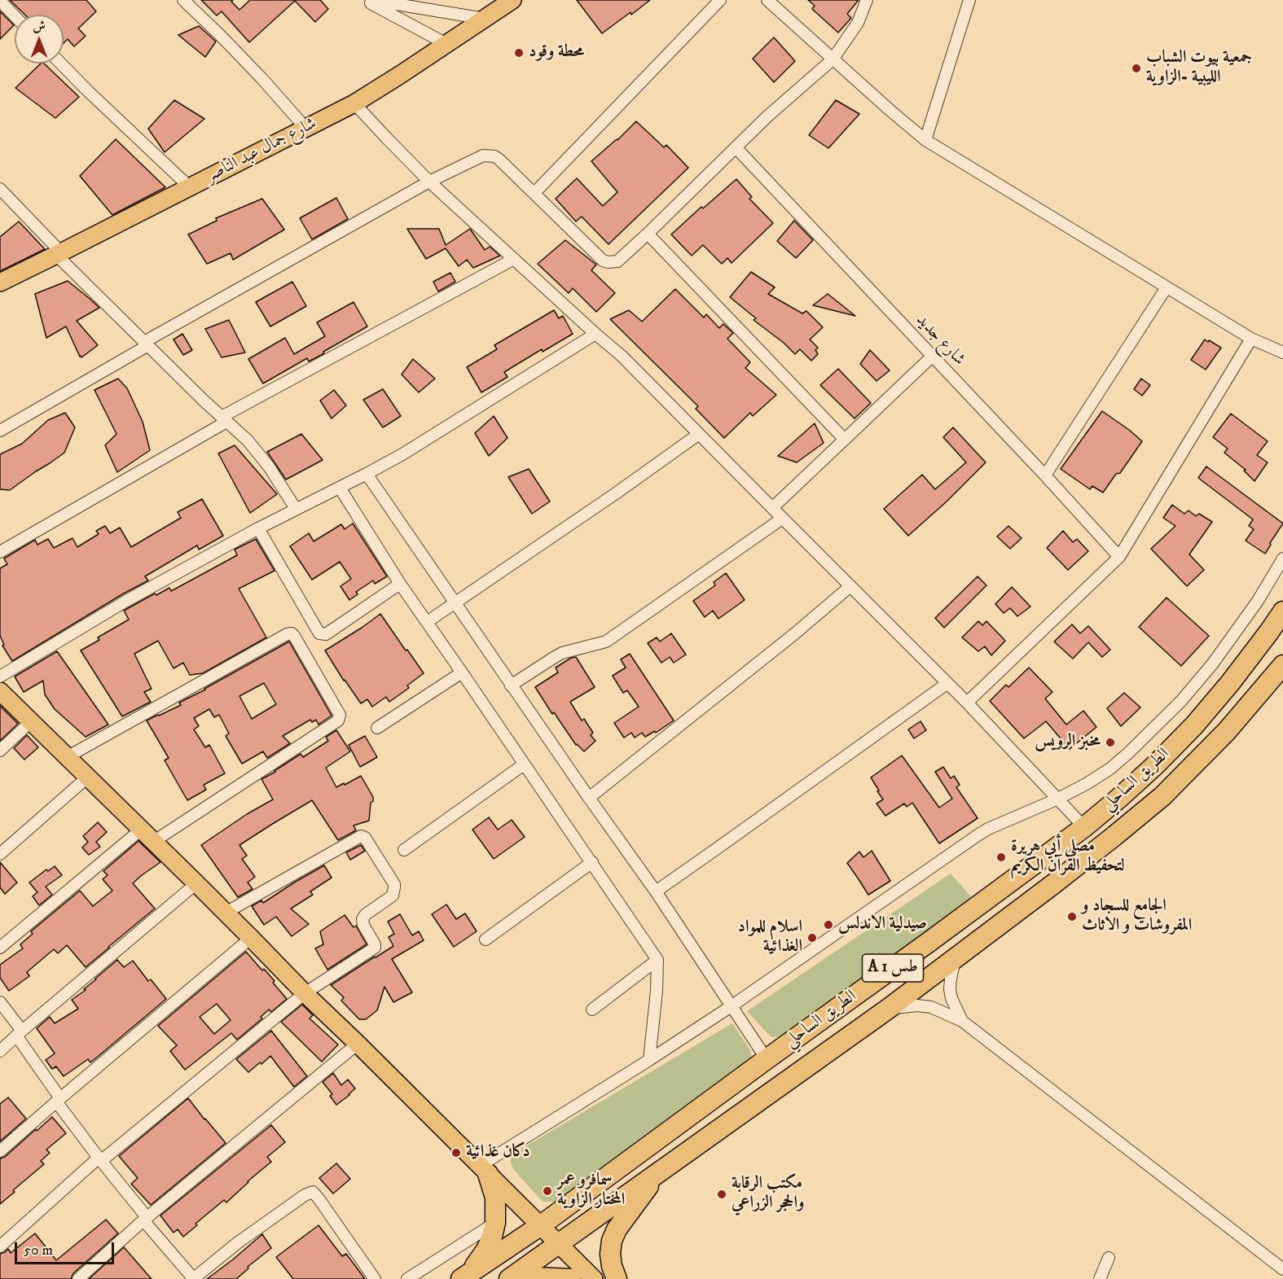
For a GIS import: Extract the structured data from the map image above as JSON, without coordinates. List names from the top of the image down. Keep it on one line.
{"streets":{"highway":["الطريق الساحلي","A 1 طس"],"main road":["شارع جمال عبد الناصر"],"street":["شارع جديد"]},"places":["محطة وقود","جمعية بيوت الشباب الليبية -الزاوية","مخبز الرويس","مصلى أبي هريرة لتحفيظ القرآن الكريم","الجامع للسجاد و المفروشات و الاثاث","صيدلية الاندلس","اسلام للمواد الغذائية","دكان غذائية","سمافرو عمر المختار الزاوية","مكتب الرقابة والحجر الزراعي"],"scale_bar":"50 m","north":"top"}
